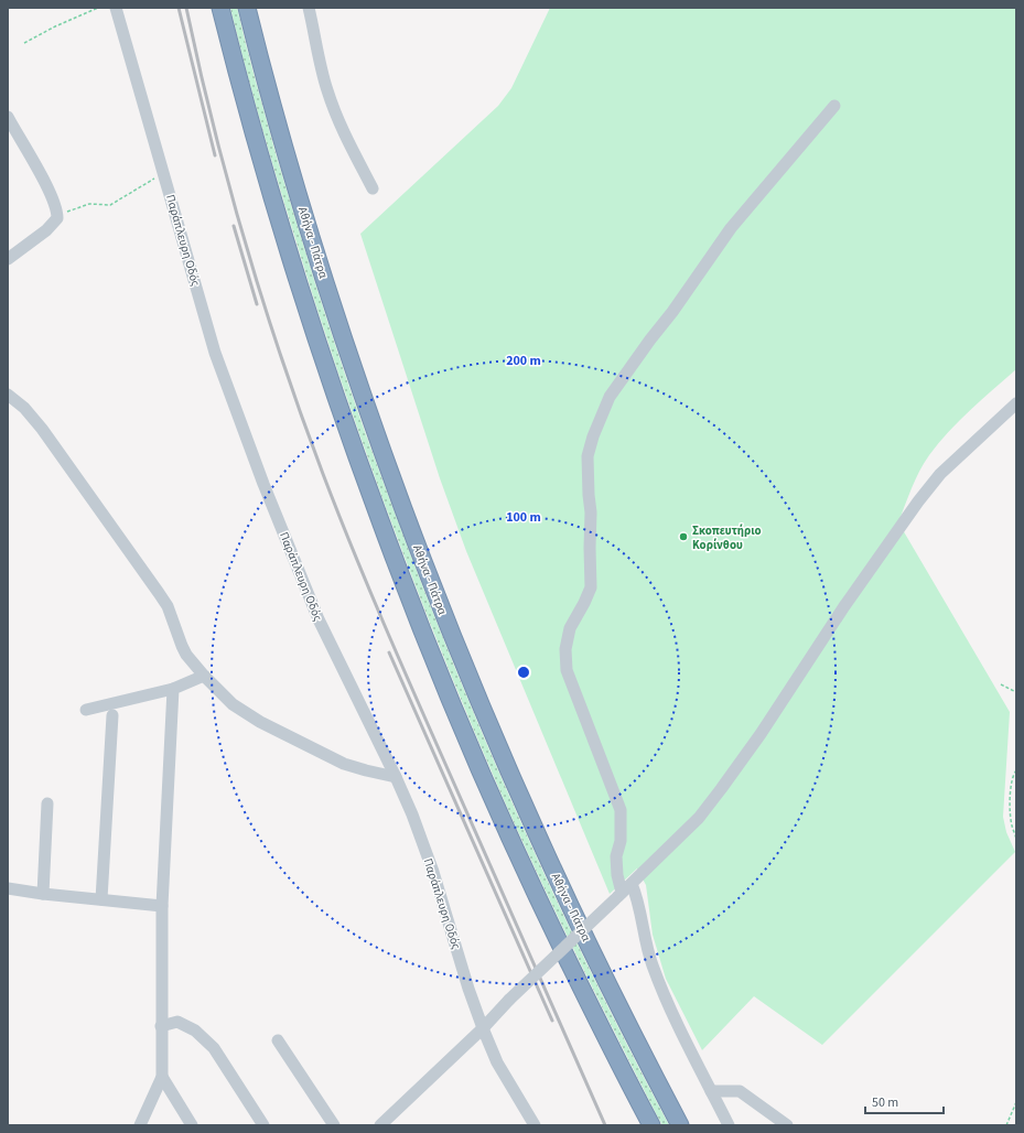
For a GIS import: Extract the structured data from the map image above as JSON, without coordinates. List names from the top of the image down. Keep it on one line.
{"streets":{"highway":["Αθήνα - Πάτρα"],"street":["Παράπλευρη Οδός"]},"places":["Σκοπευτήριο Κορίνθου"],"scale_bar":"50 m","rings":["200 m","100 m"]}
